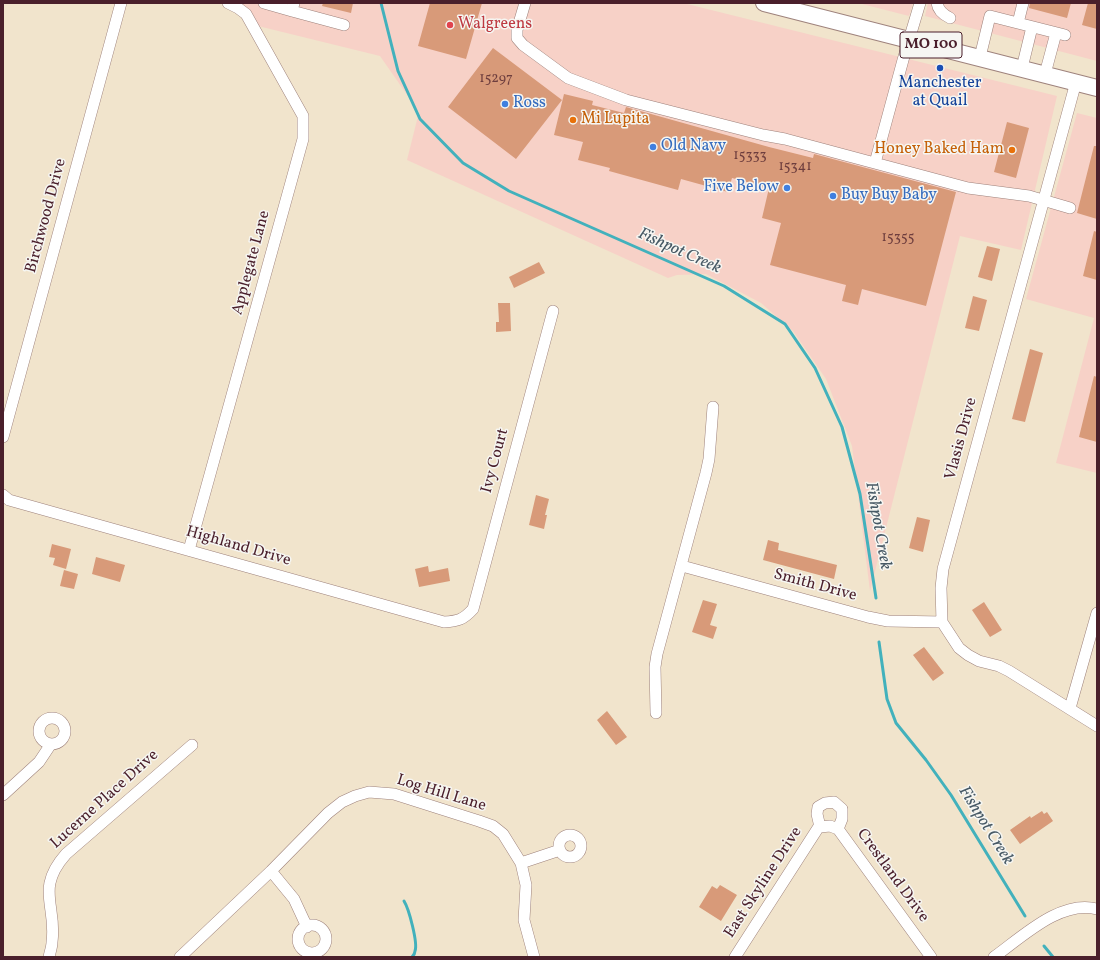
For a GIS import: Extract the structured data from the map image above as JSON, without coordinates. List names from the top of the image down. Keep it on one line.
{"streets":{"highway":["MO 100"],"street":["Birchwood Drive","Applegate Lane","Vlasis Drive","Ivy Court","Highland Drive","Smith Drive","Log Hill Lane","Lucerne Place Drive","Crestland Drive","East Skyline Drive"]},"crossings":[["MO 100","Vlasis Drive"],["Applegate Lane","Highland Drive"],["Vlasis Drive","Smith Drive"],["Ivy Court","Highland Drive"],["Crestland Drive","East Skyline Drive"]],"water":["Fishpot Creek"],"places":["Walgreens","Manchester at Quail","Ross","Mi Lupita","Old Navy","Honey Baked Ham","Five Below","Buy Buy Baby"],"house_numbers":["15297","15333","15341","15355"]}
